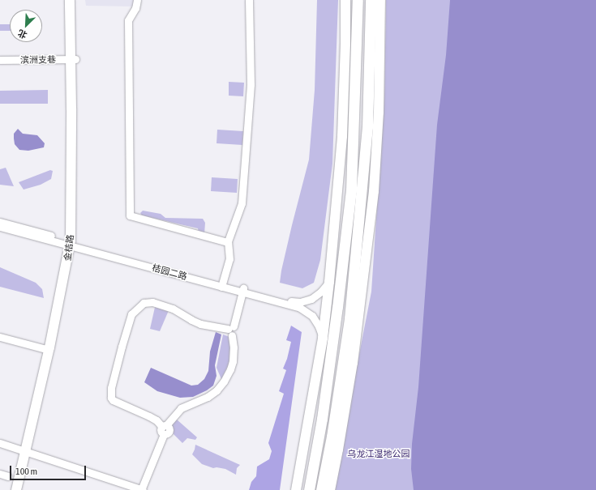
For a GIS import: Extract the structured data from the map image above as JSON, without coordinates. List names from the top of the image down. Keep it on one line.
{"streets":{"main road":["金桔路"],"street":["滨洲支巷","桔园二路"]},"crossings":[["滨洲支巷","金桔路"],["金桔路","桔园二路"]],"parks":["乌龙江湿地公园"],"scale_bar":"100 m","north":"bottom left"}
